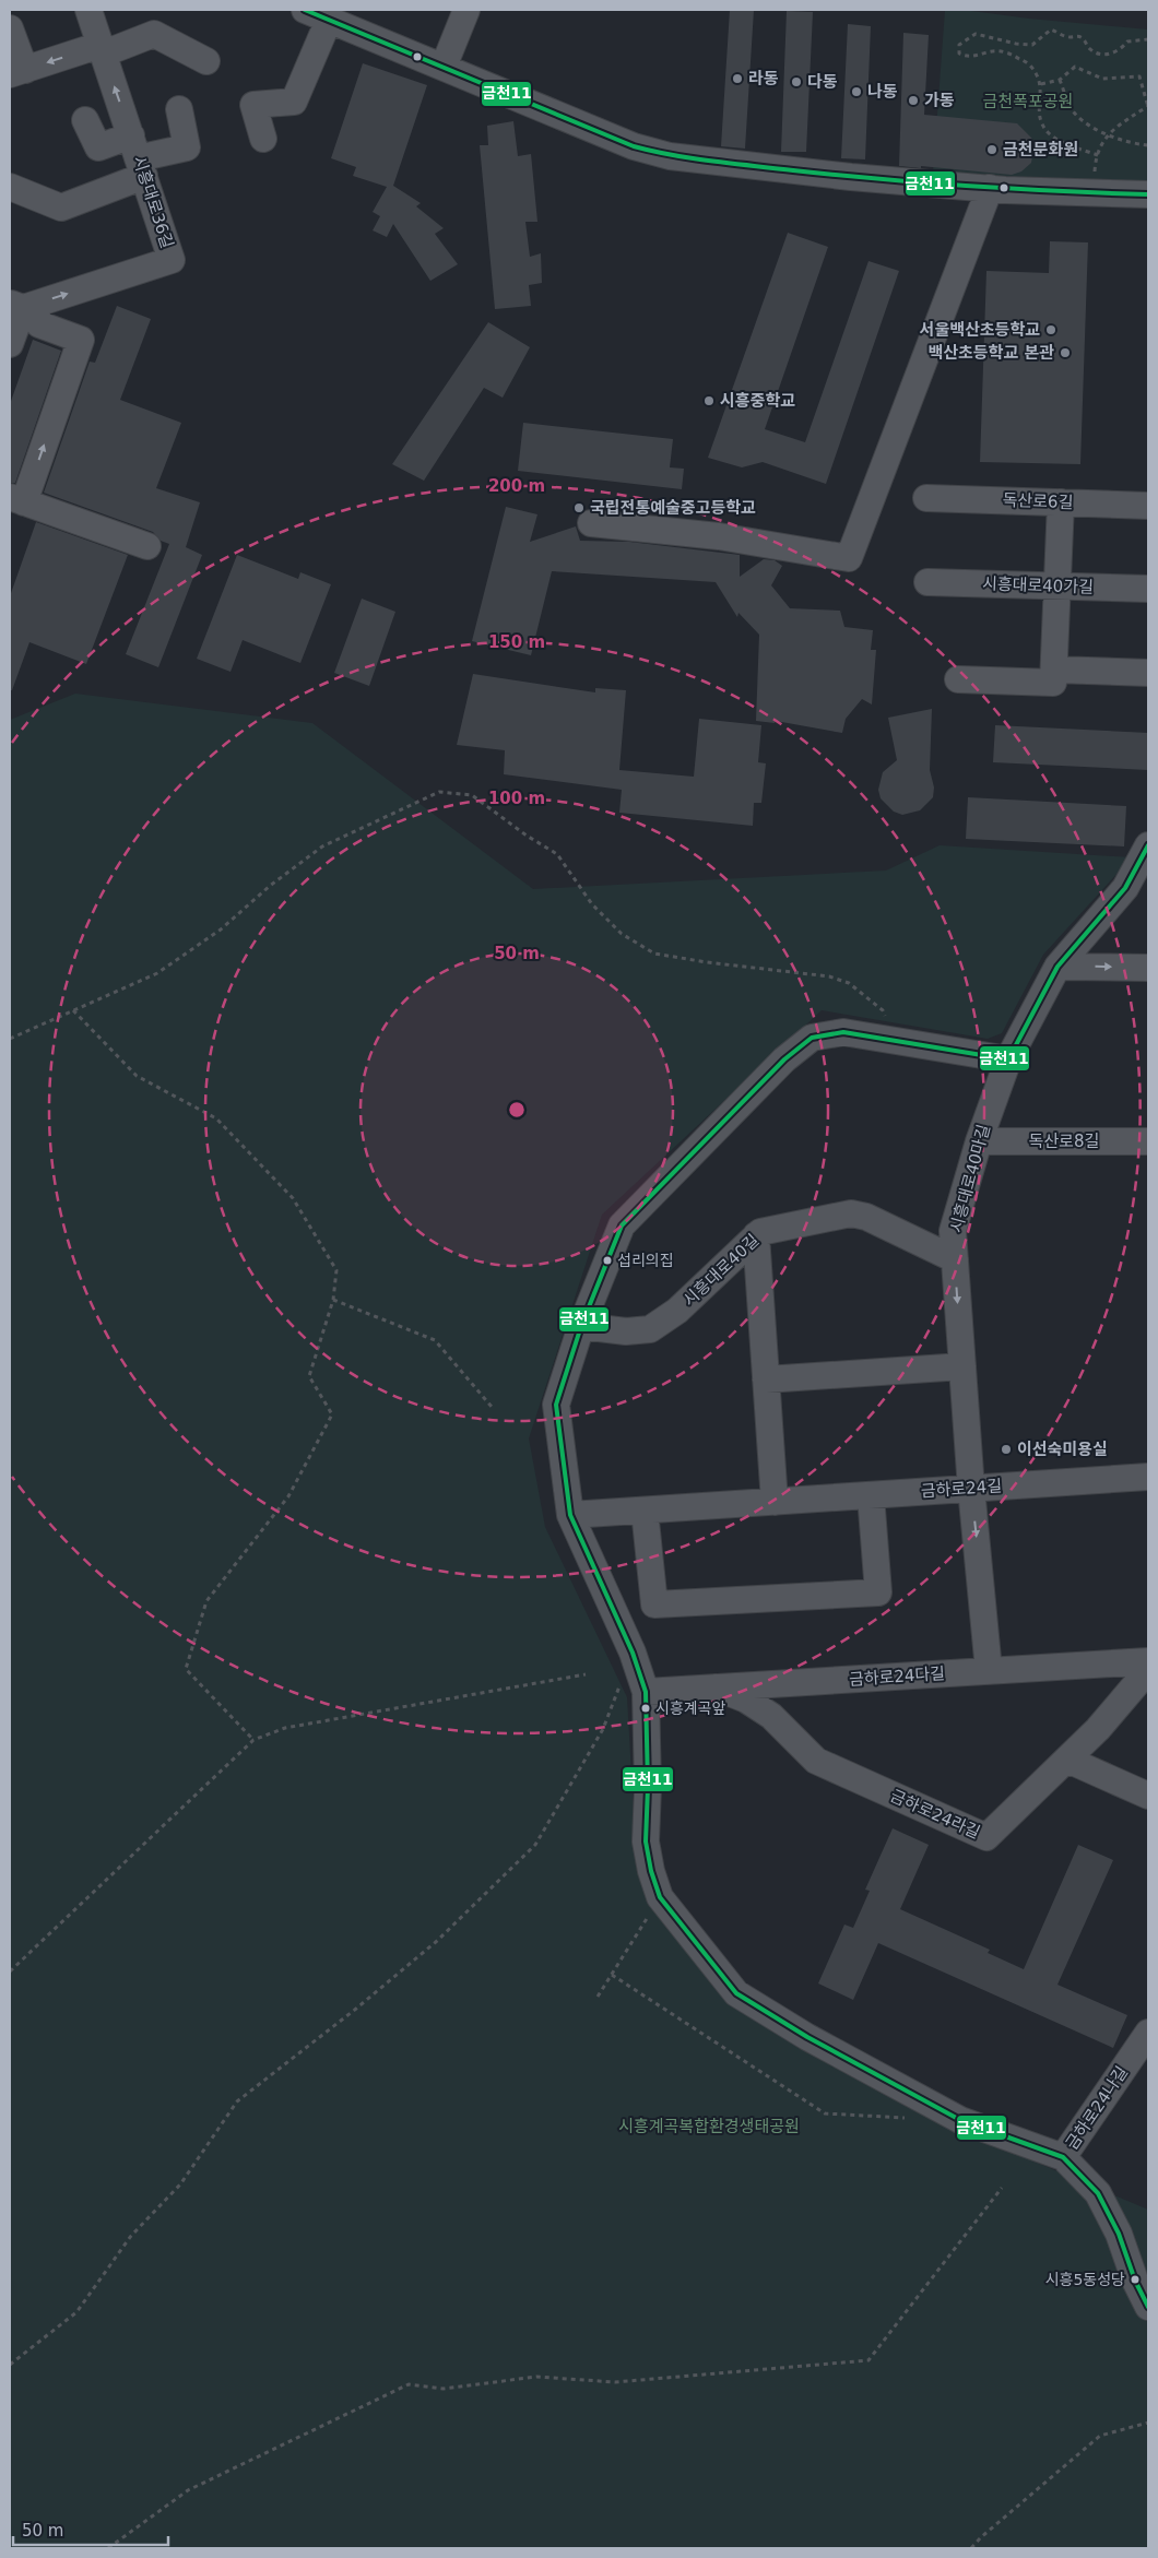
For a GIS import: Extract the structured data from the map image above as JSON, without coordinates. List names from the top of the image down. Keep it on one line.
{"streets":{"street":["시흥대로36길","독산로6길","시흥대로40가길","독산로8길","시흥대로40마길","시흥대로40길","금하로24길","금하로24다길","금하로24라길","금하로24나길"]},"crossings":[["독산로8길","시흥대로40마길"],["시흥대로40마길","시흥대로40길"],["시흥대로40마길","금하로24길"],["시흥대로40마길","금하로24다길"],["금하로24다길","금하로24라길"]],"parks":["금천폭포공원","시흥계곡복합환경생태공원"],"places":["라동","다동","나동","가동","금천문화원","서울백산초등학교","백산초등학교 본관","시흥중학교","국립전통예술중고등학교","섭리의집","이선숙미용실","시흥계곡앞","시흥5동성당"],"lines":["transit line 금천11"],"scale_bar":"50 m","rings":["200 m","150 m","100 m","50 m"]}
